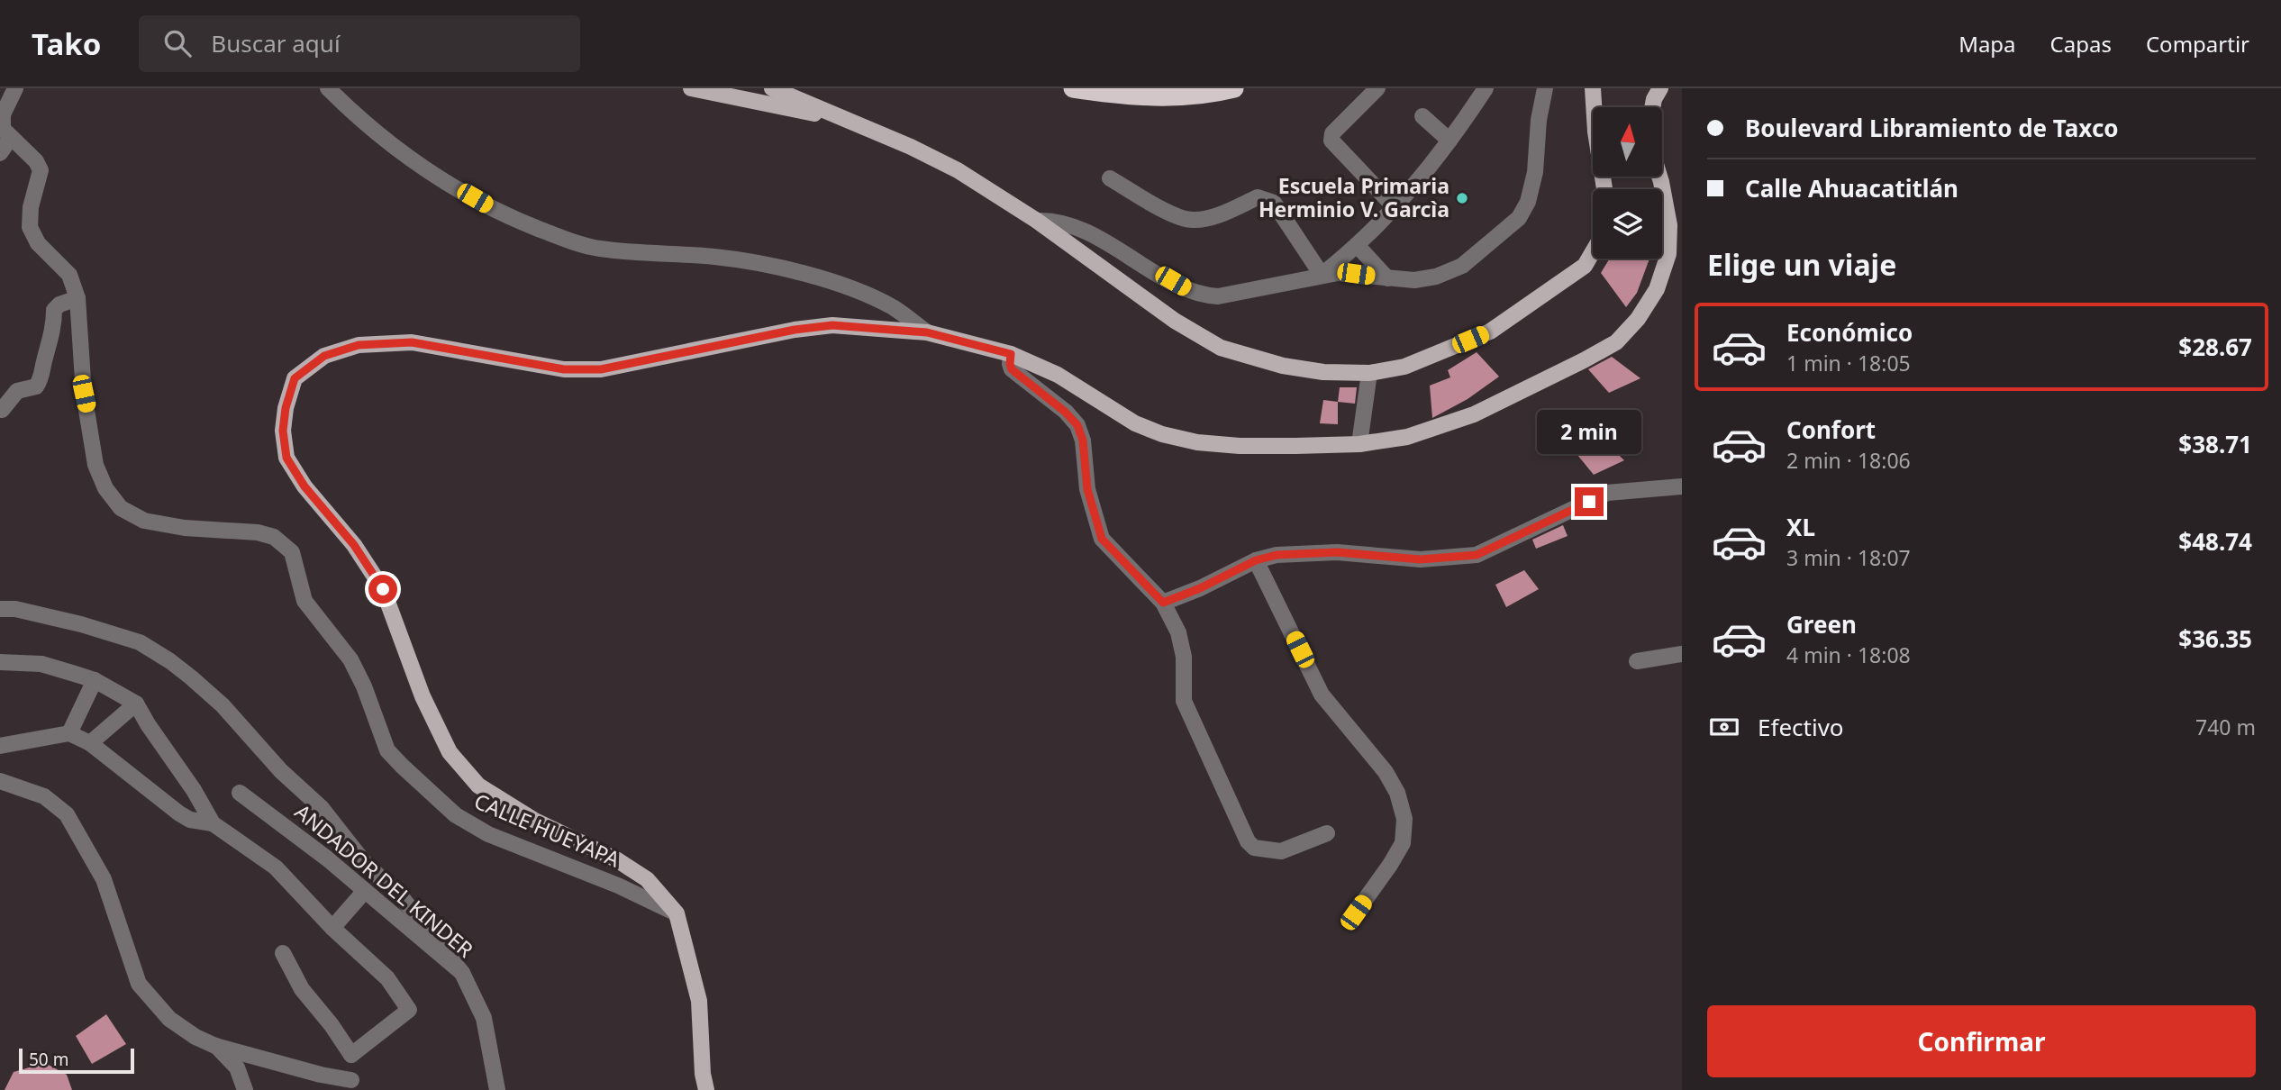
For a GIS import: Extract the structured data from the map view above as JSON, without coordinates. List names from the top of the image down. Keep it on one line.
{"streets":{"street":["CALLE HUEYAPA","ANDADOR DEL KINDER"]},"places":["Escuela Primaria Herminio V. Garcìa"],"scale_bar":"50 m","north":"top","page":{"header":"Tako","search":"Buscar aquí","nav":["Mapa","Capas","Compartir"],"banner":["Boulevard Libramiento de Taxco","Calle Ahuacatitlán"],"heading":"Elige un viaje","list":[{"name":"Económico","note":"1 min · 18:05","value":"$28.67"},{"name":"Confort","note":"2 min · 18:06","value":"$38.71"},{"name":"XL","note":"3 min · 18:07","value":"$48.74"},{"name":"Green","note":"4 min · 18:08","value":"$36.35"}],"bubble":"2 min","pay":["Efectivo","740 m"],"buttons":"Confirmar","scale":"50 m"}}
